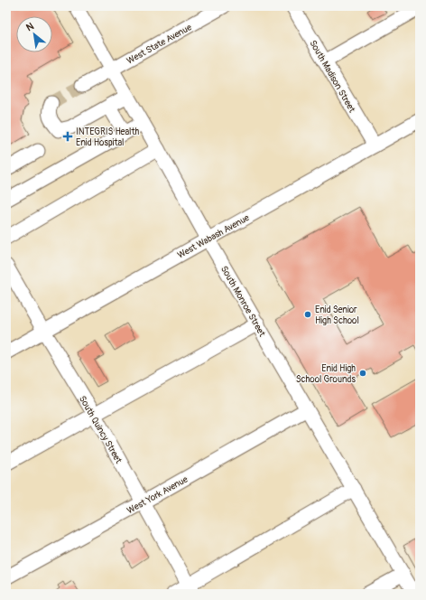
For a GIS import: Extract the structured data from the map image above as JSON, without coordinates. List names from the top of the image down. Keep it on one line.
{"streets":{"street":["West State Avenue","South Madison Street","West Wabash Avenue","South Monroe Street","South Quincy Street","West York Avenue"]},"crossings":[["West State Avenue","South Monroe Street"],["South Madison Street","West Wabash Avenue"],["West Wabash Avenue","South Monroe Street"],["West Wabash Avenue","South Quincy Street"],["South Monroe Street","West York Avenue"],["South Quincy Street","West York Avenue"]],"places":{"health":["INTEGRIS Health Enid Hospital"],"other":["Enid Senior High School","Enid High School Grounds"]},"north":"top left"}
